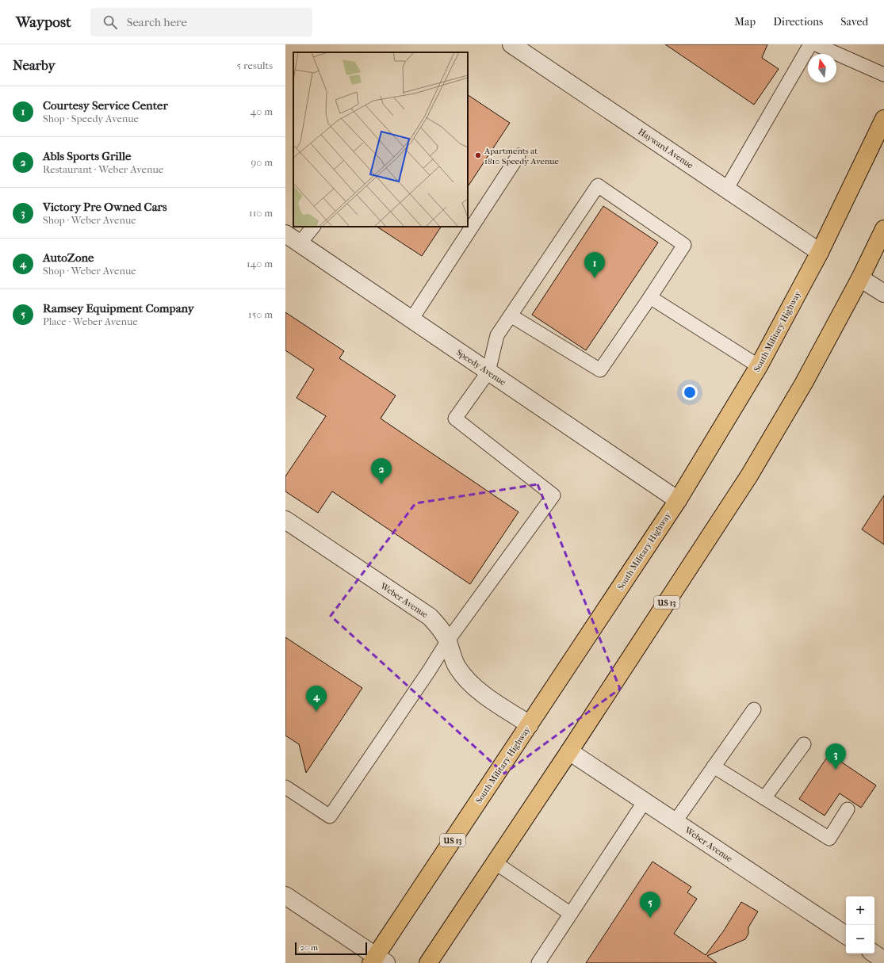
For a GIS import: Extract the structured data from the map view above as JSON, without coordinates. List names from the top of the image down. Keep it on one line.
{"streets":{"main road":["South Military Highway","US 13"],"street":["Hayward Avenue","Speedy Avenue","Weber Avenue"]},"crossings":[["Hayward Avenue","South Military Highway"],["South Military Highway","Speedy Avenue"],["South Military Highway","Weber Avenue"],["Weber Avenue","US 13"]],"places":["Apartments at 1810 Speedy Avenue"],"scale_bar":"20 m","north":"top","page":{"header":"Waypost","search":"Search here","nav":["Map","Directions","Saved"],"heading":["Nearby","5 results"],"list":[{"mark":"1","name":"Courtesy Service Center","note":"Shop · Speedy Avenue","value":"40 m"},{"mark":"2","name":"Abls Sports Grille","note":"Restaurant · Weber Avenue","value":"90 m"},{"mark":"3","name":"Victory Pre Owned Cars","note":"Shop · Weber Avenue","value":"110 m"},{"mark":"4","name":"AutoZone","note":"Shop · Weber Avenue","value":"140 m"},{"mark":"5","name":"Ramsey Equipment Company","note":"Place · Weber Avenue","value":"150 m"}],"pins":["1","2","4","3","5"],"map_buttons":["+","−"],"scale":"20 m"}}
